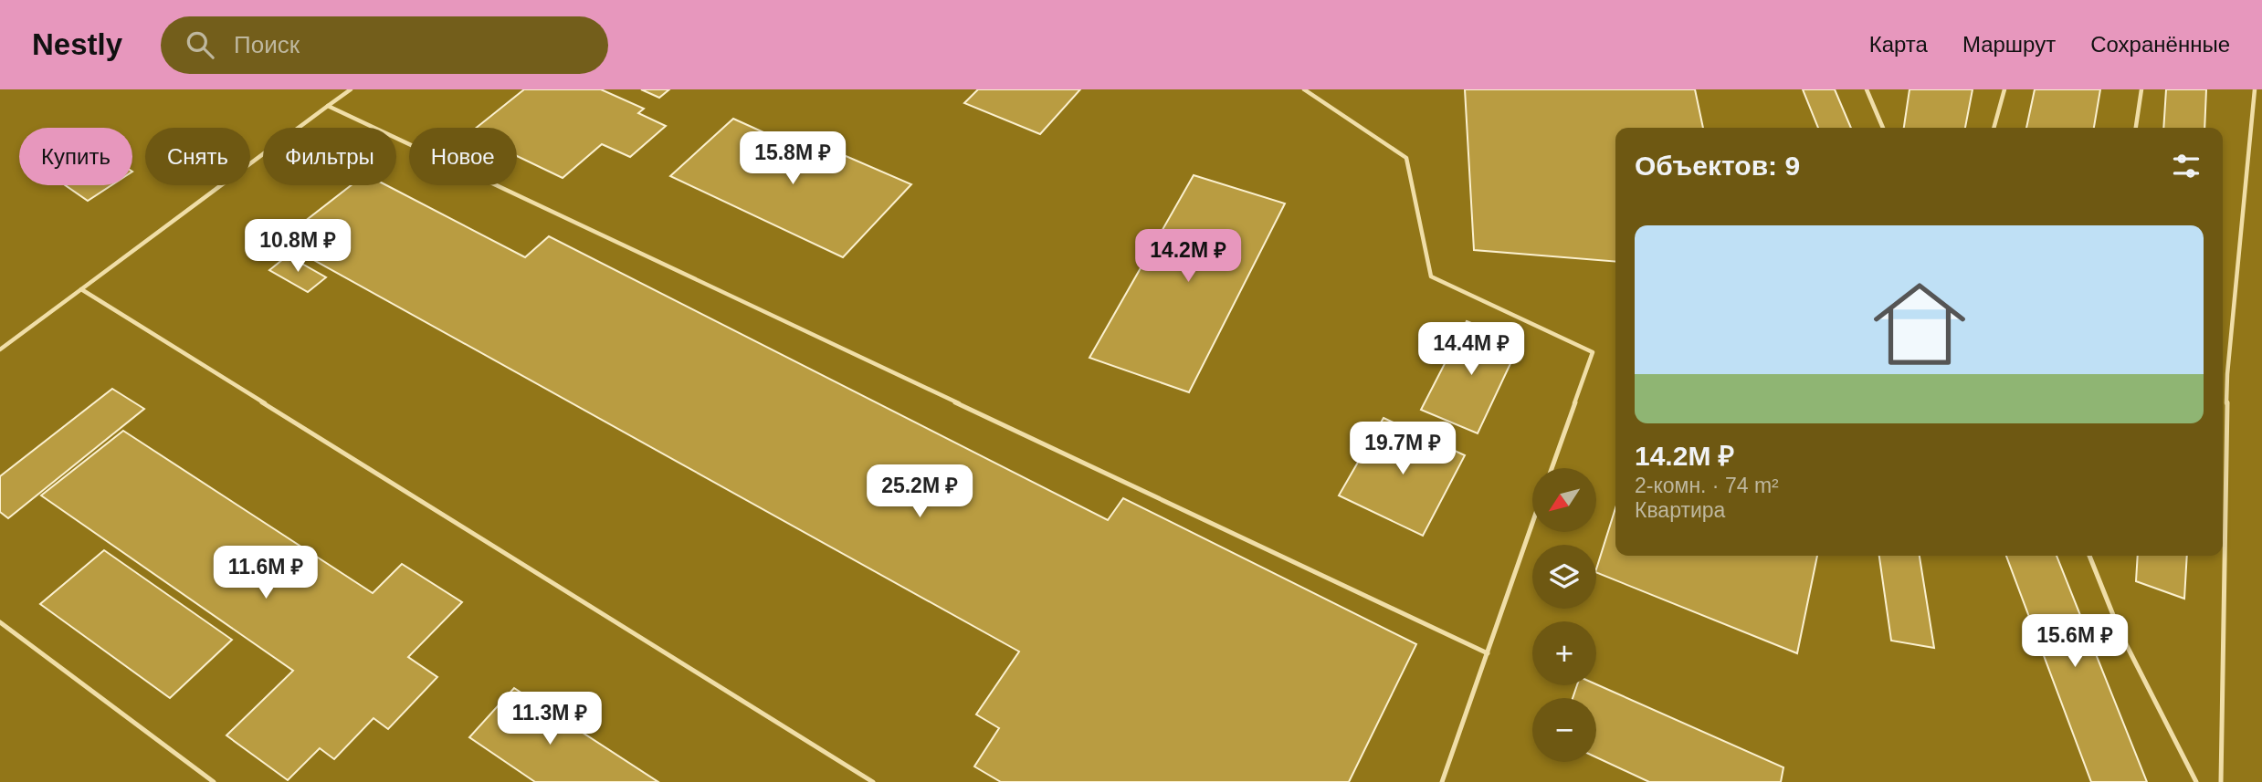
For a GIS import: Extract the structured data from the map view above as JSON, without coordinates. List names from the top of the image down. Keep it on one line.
{"north":"bottom left","page":{"header":"Nestly","search":"Поиск","nav":["Карта","Маршрут","Сохранённые"],"chip":["Купить","Снять","Фильтры","Новое"],"heading":"Объектов: 9","price":["15.8M ₽","10.8M ₽","14.2M ₽","14.4M ₽","19.7M ₽","25.2M ₽","11.6M ₽","15.6M ₽","11.3M ₽"],"list":[{"name":"14.2M ₽","note":"2-комн. · 74 m² · Квартира"}],"map_buttons":["+","−"]}}
